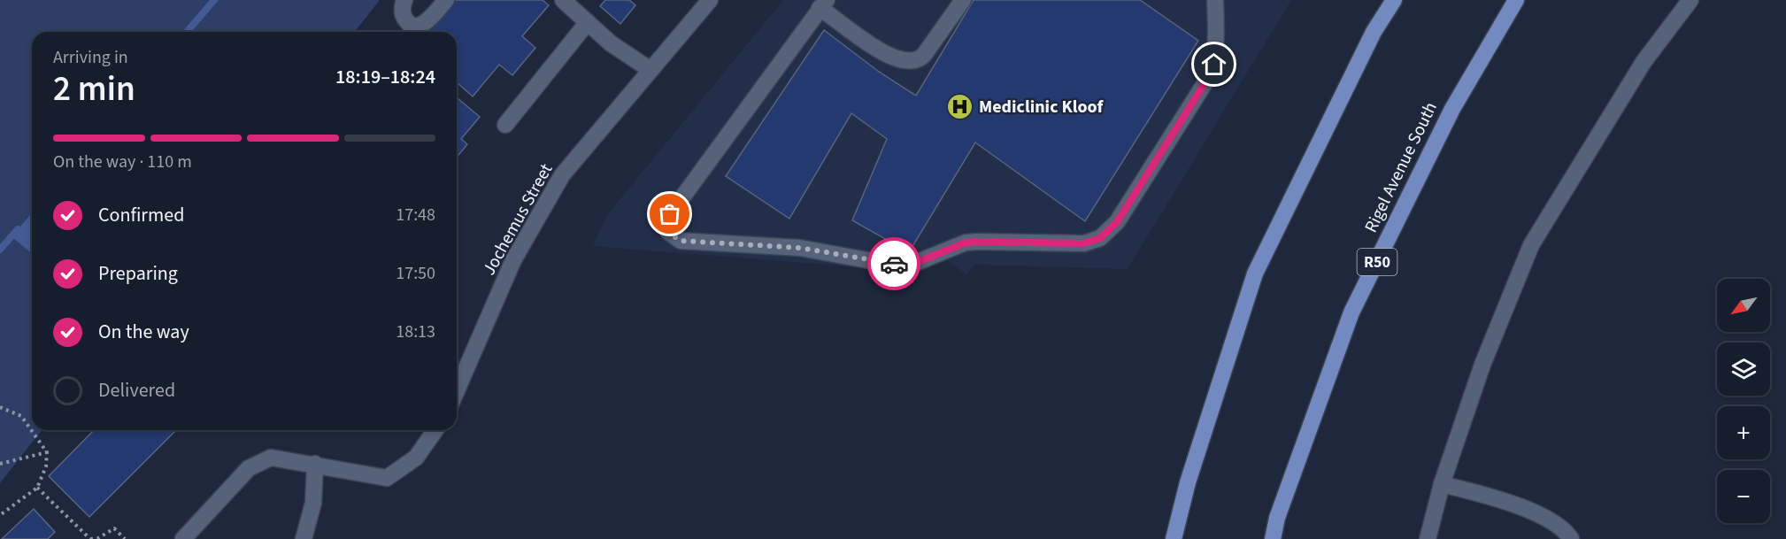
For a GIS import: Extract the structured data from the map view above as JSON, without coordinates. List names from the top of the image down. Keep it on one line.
{"streets":{"main road":["Rigel Avenue South","R50"],"street":["Jochemus Street"]},"places":{"hospital":["Mediclinic Kloof"]},"north":"bottom left","page":{"heading":["2 min","Arriving in","18:19–18:24"],"bar":"On the way · 110 m","list":[["Confirmed","17:48"],["Preparing","17:50"],["On the way","18:13"],"Delivered"],"map_buttons":["+","−"]}}
